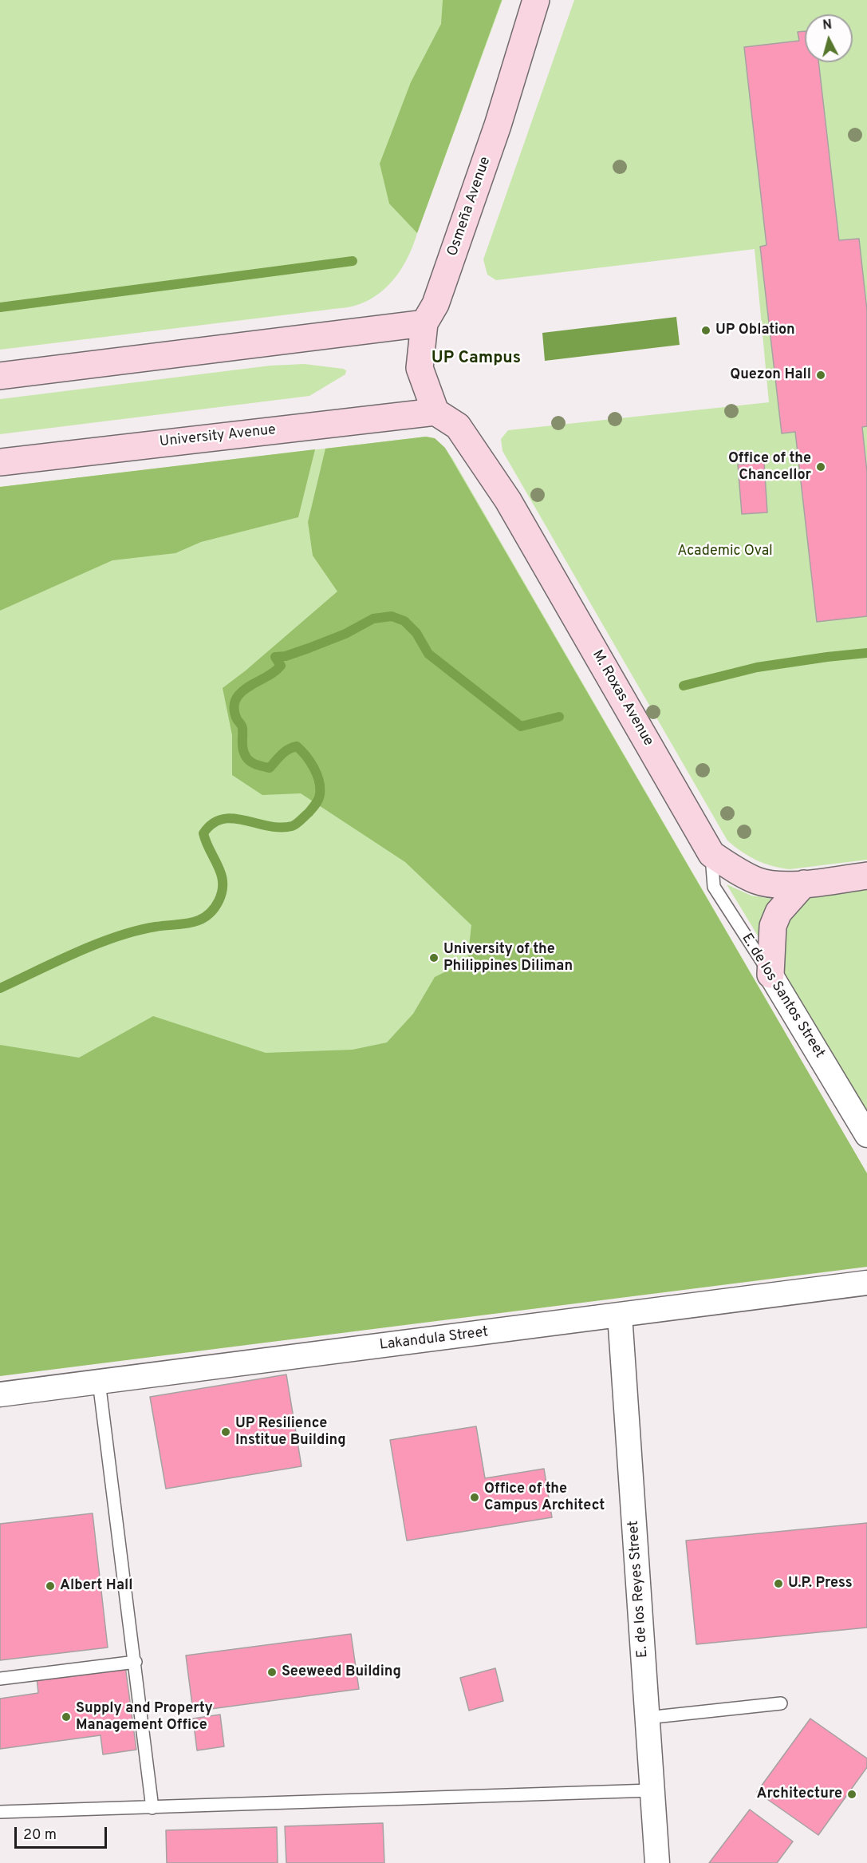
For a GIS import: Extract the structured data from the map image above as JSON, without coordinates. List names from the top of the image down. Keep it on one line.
{"streets":{"street":["Osmeña Avenue","University Avenue","M. Roxas Avenue","E. de los Santos Street","Lakandula Street","E. de los Reyes Street"]},"crossings":[["Osmeña Avenue","University Avenue"],["Osmeña Avenue","M. Roxas Avenue"],["University Avenue","M. Roxas Avenue"],["M. Roxas Avenue","E. de los Santos Street"],["Lakandula Street","E. de los Reyes Street"]],"districts":["UP Campus"],"parks":["Academic Oval"],"places":["UP Oblation","Quezon Hall","Office of the Chancellor","University of the Philippines Diliman","UP Resilience Institue Building","Office of the Campus Architect","U.P. Press","Albert Hall","Seeweed Building","Supply and Property Management Office","Architecture"],"scale_bar":"20 m","north":"top"}
